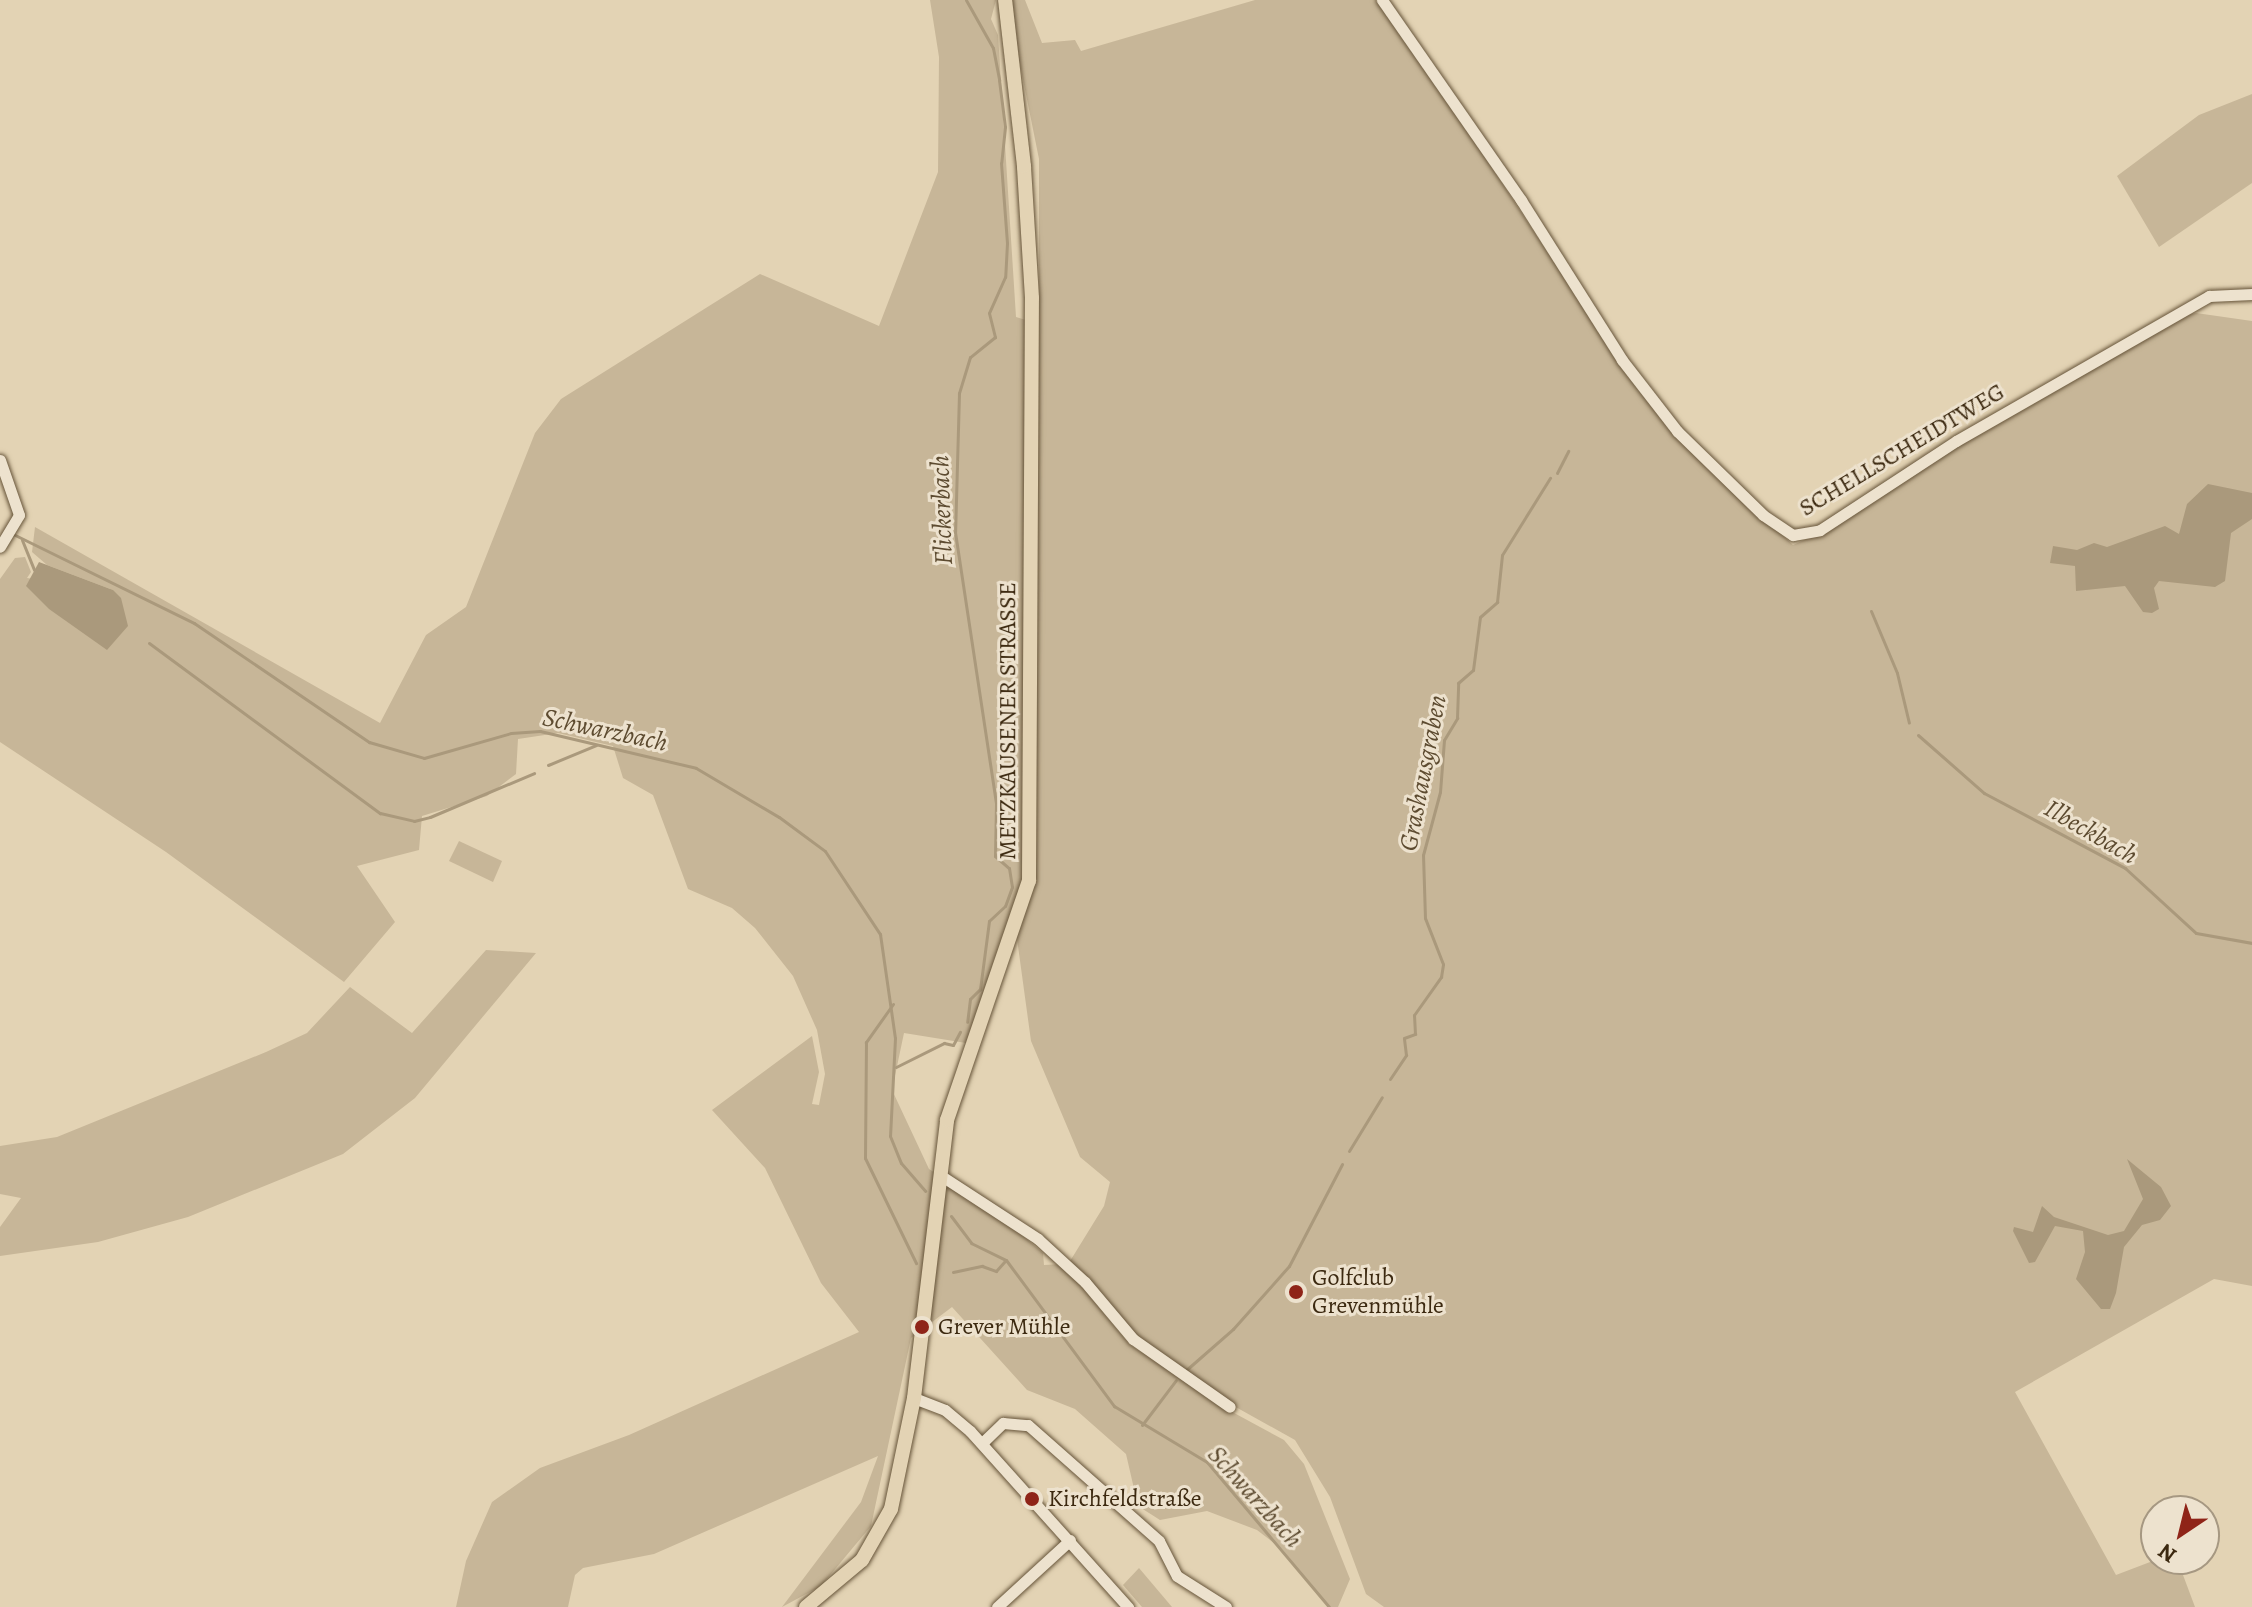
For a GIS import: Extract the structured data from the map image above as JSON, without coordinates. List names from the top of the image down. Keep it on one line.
{"streets":{"main road":["METZKAUSENER STRASSE"],"street":["SCHELLSCHEIDTWEG"]},"water":["Flickerbach","Schwarzbach","Grashausgraben","Ilbeckbach"],"places":["Golfclub Grevenmühle","Grever Mühle","Kirchfeldstraße"],"north":"bottom left"}
